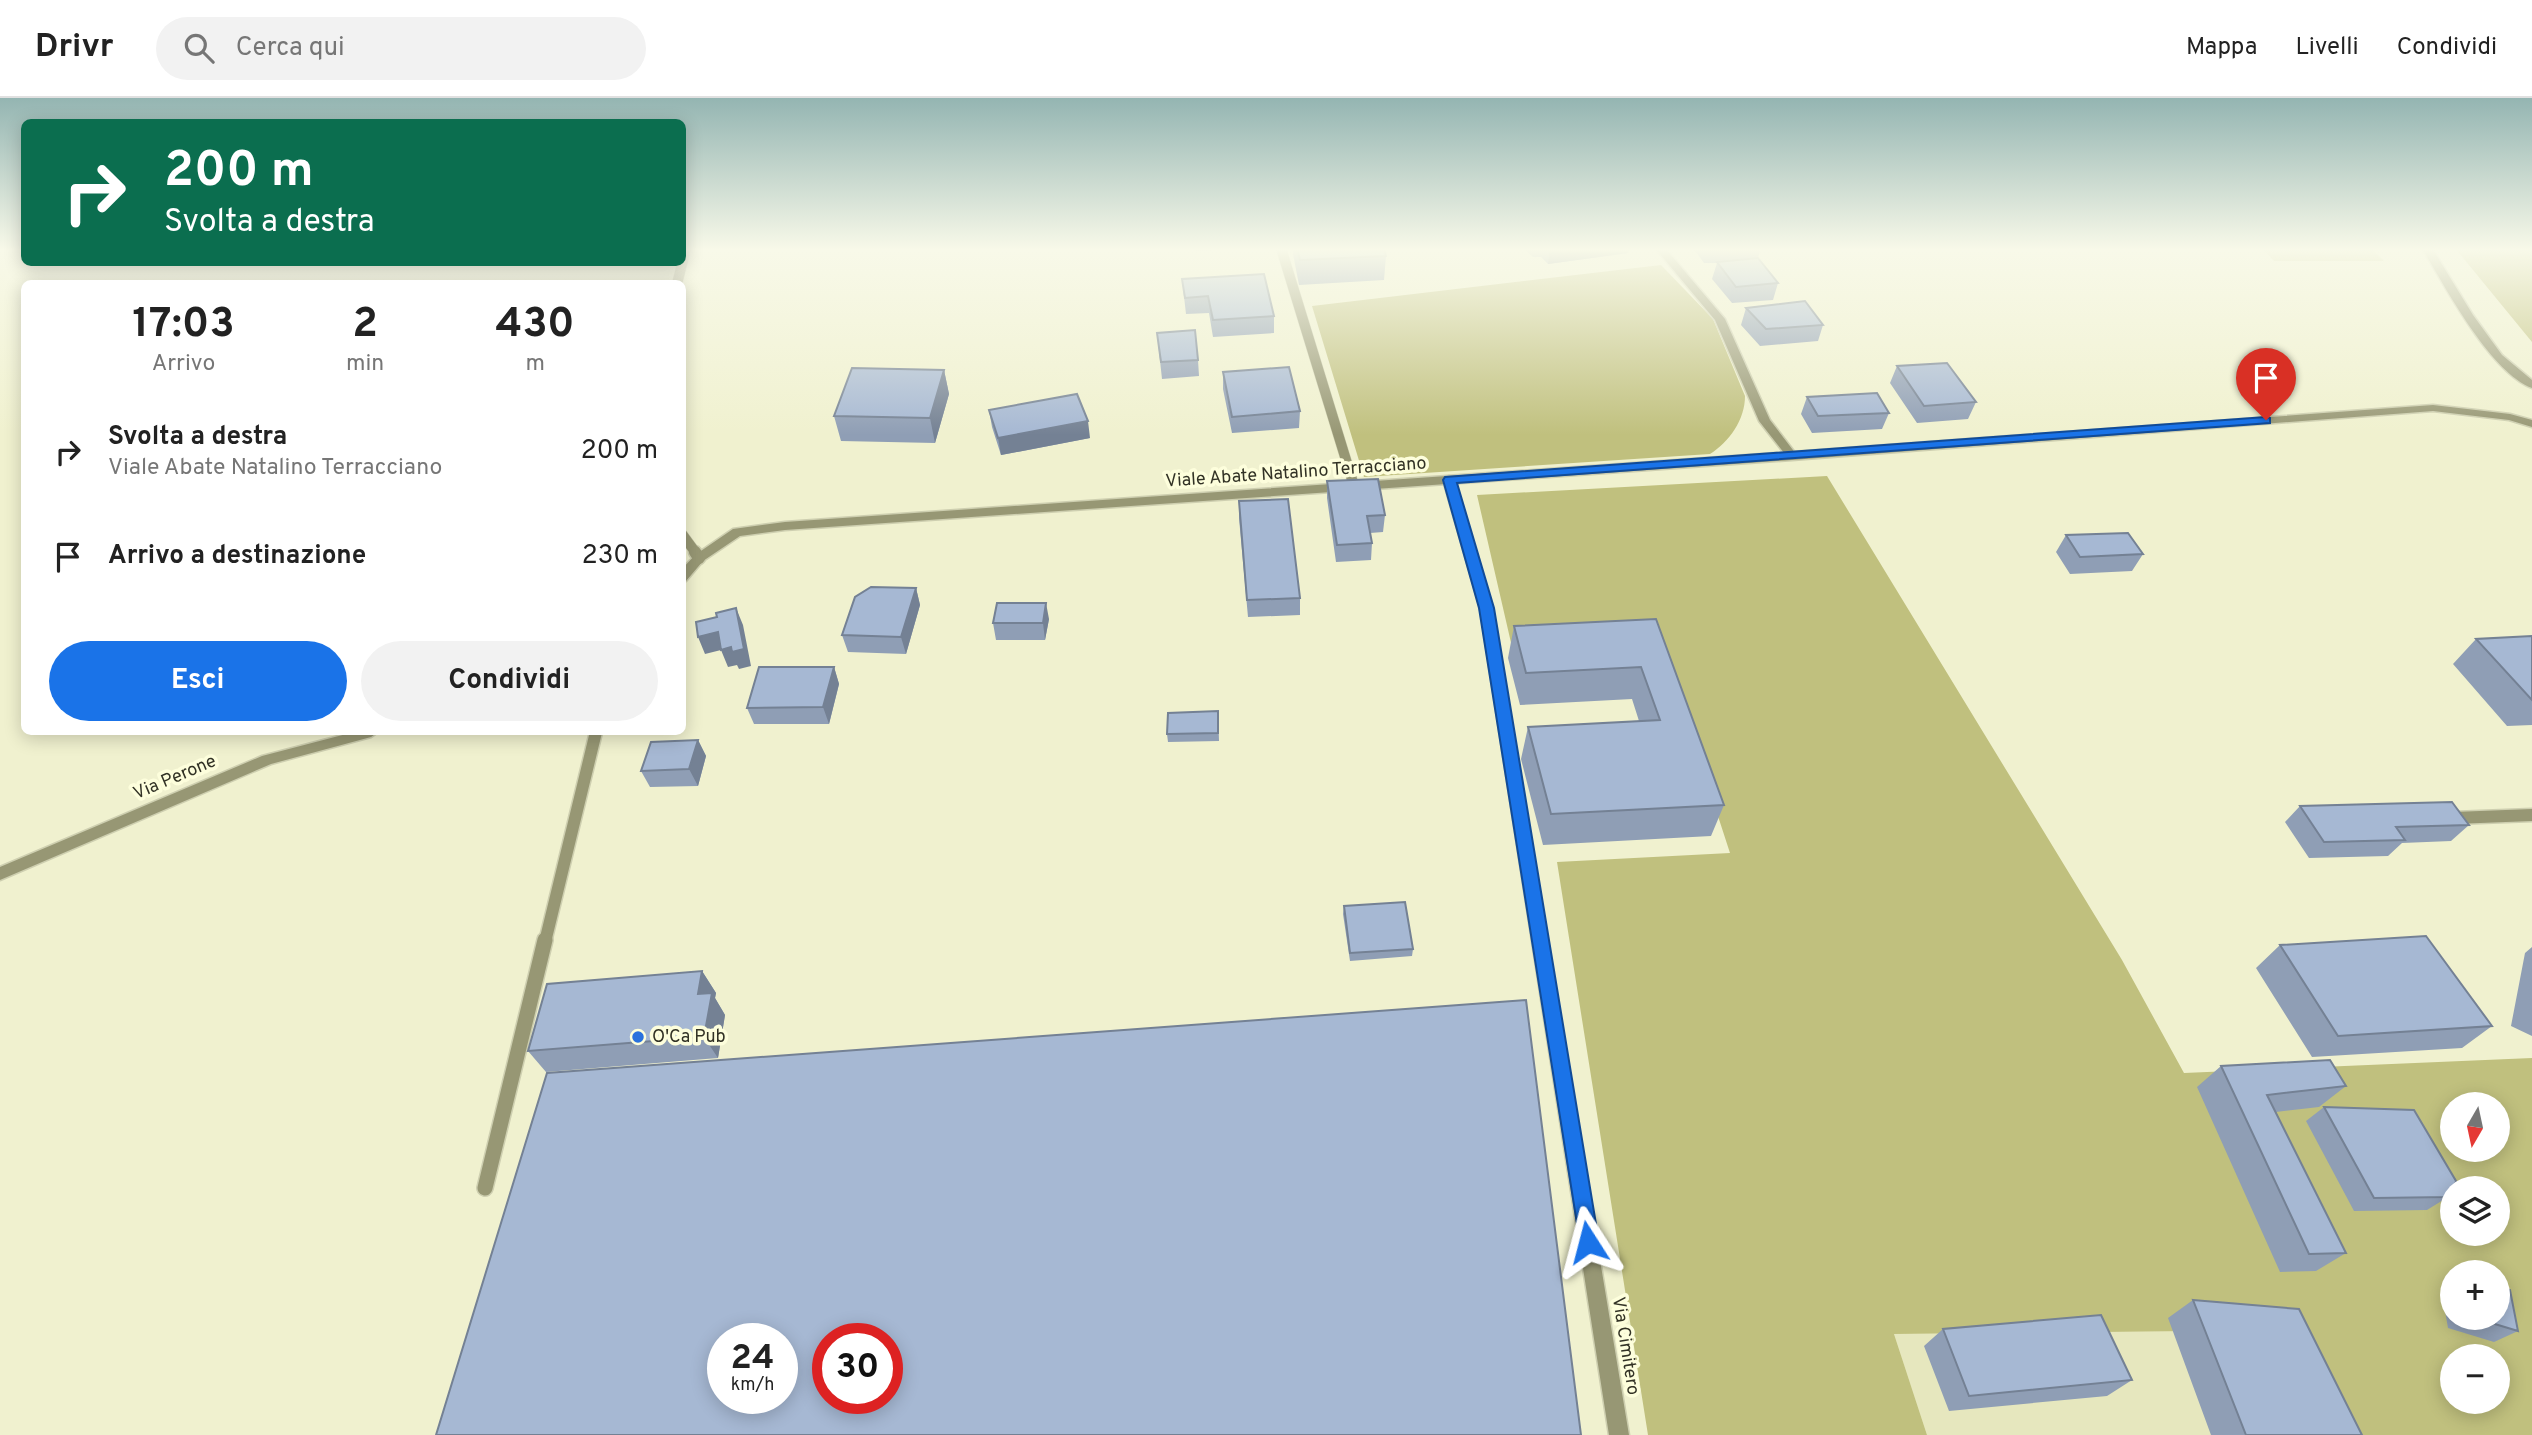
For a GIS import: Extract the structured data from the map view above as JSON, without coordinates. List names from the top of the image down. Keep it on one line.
{"streets":{"street":["Viale Abate Natalino Terracciano","Via Perone","Via Cimitero"]},"crossings":[["Viale Abate Natalino Terracciano","Via Cimitero"]],"places":["O'Ca Pub"],"north":"bottom","page":{"header":"Drivr","search":"Cerca qui","nav":["Mappa","Livelli","Condividi"],"turn":["200 m","Svolta a destra"],"eta":["17:03","Arrivo","2","min","430","m"],"list":[{"name":"Svolta a destra","note":"Viale Abate Natalino Terracciano","value":"200 m"},{"name":"Arrivo a destinazione","value":"230 m"}],"buttons":["Esci","Condividi"],"map_buttons":["+","−"],"speed":"24 km/h","limit":"30"}}
